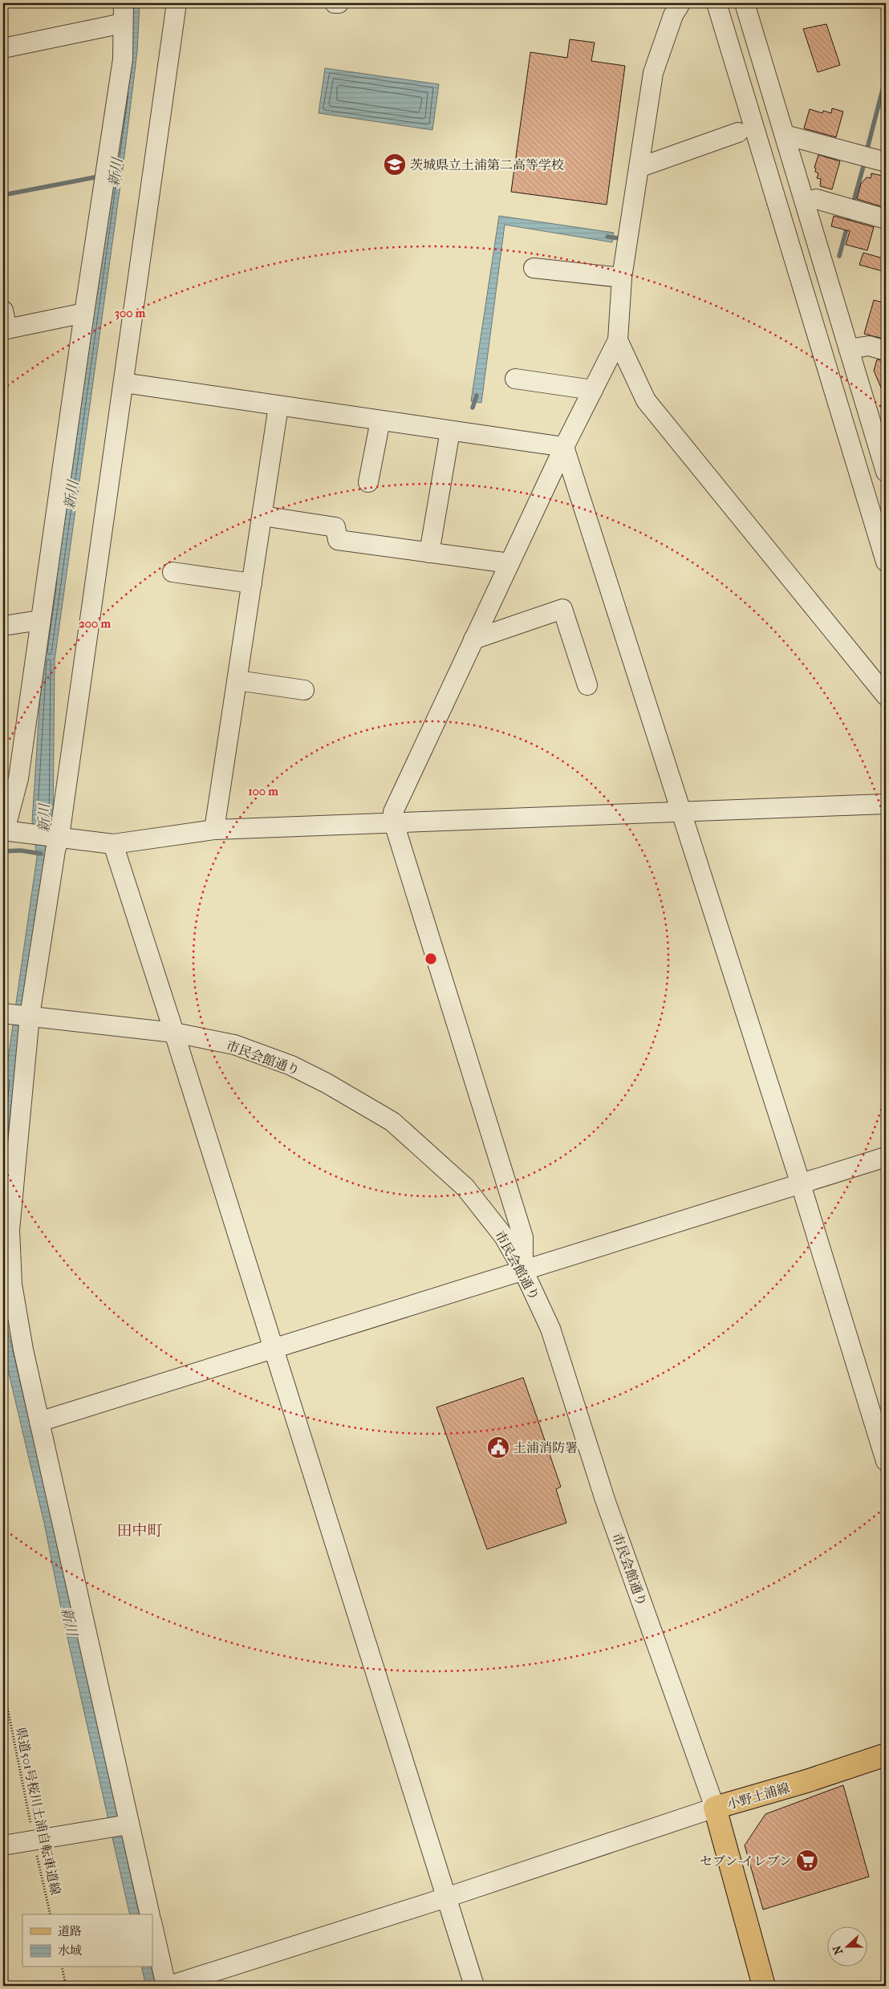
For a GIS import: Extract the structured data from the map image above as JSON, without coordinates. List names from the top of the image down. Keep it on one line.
{"streets":{"main road":["小野土浦線"],"street":["市民会館通り"],"path":["県道501号桜川土浦自転車道線"]},"crossings":[["市民会館通り","小野土浦線"]],"districts":["田中町"],"water":["新川"],"places":{"school or university":["茨城県立土浦第二高等学校"],"public building":["土浦消防署"],"supermarket":["セブン-イレブン"]},"legend":["道路","水域"],"north":"left","rings":["300 m","200 m","100 m"]}
